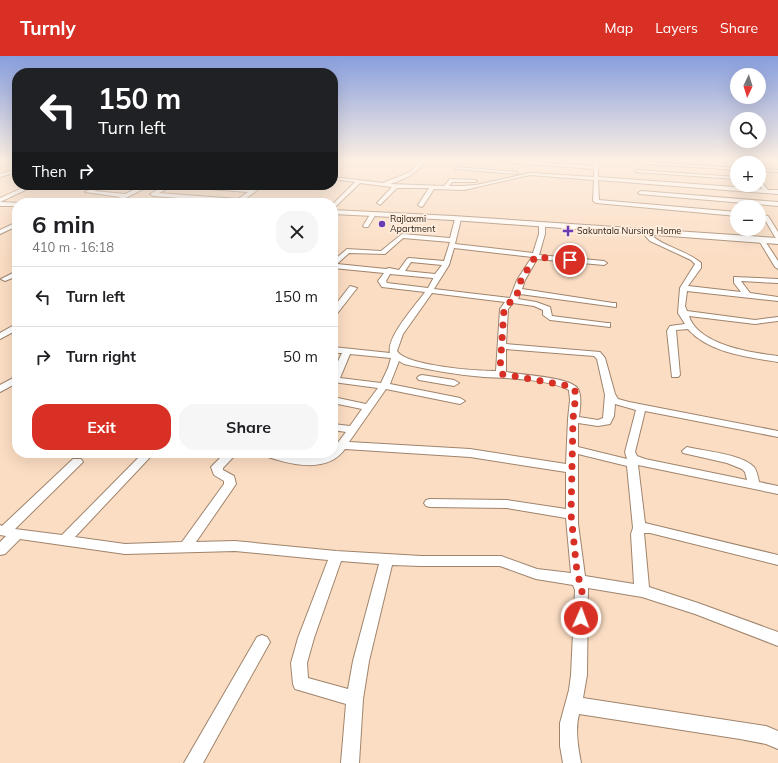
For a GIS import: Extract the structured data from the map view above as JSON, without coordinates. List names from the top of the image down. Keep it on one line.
{"places":{"other":["Rajlaxmi Apartment"],"health":["Sakuntala Nursing Home"]},"north":"bottom","page":{"header":"Turnly","nav":["Map","Layers","Share"],"map_buttons":["+","−"],"turn":["150 m","Turn left"],"then":"Then","heading":["6 min","410 m · 16:18"],"list":[{"name":"Turn left","value":"150 m"},{"name":"Turn right","value":"50 m"}],"buttons":["Exit","Share"]}}
